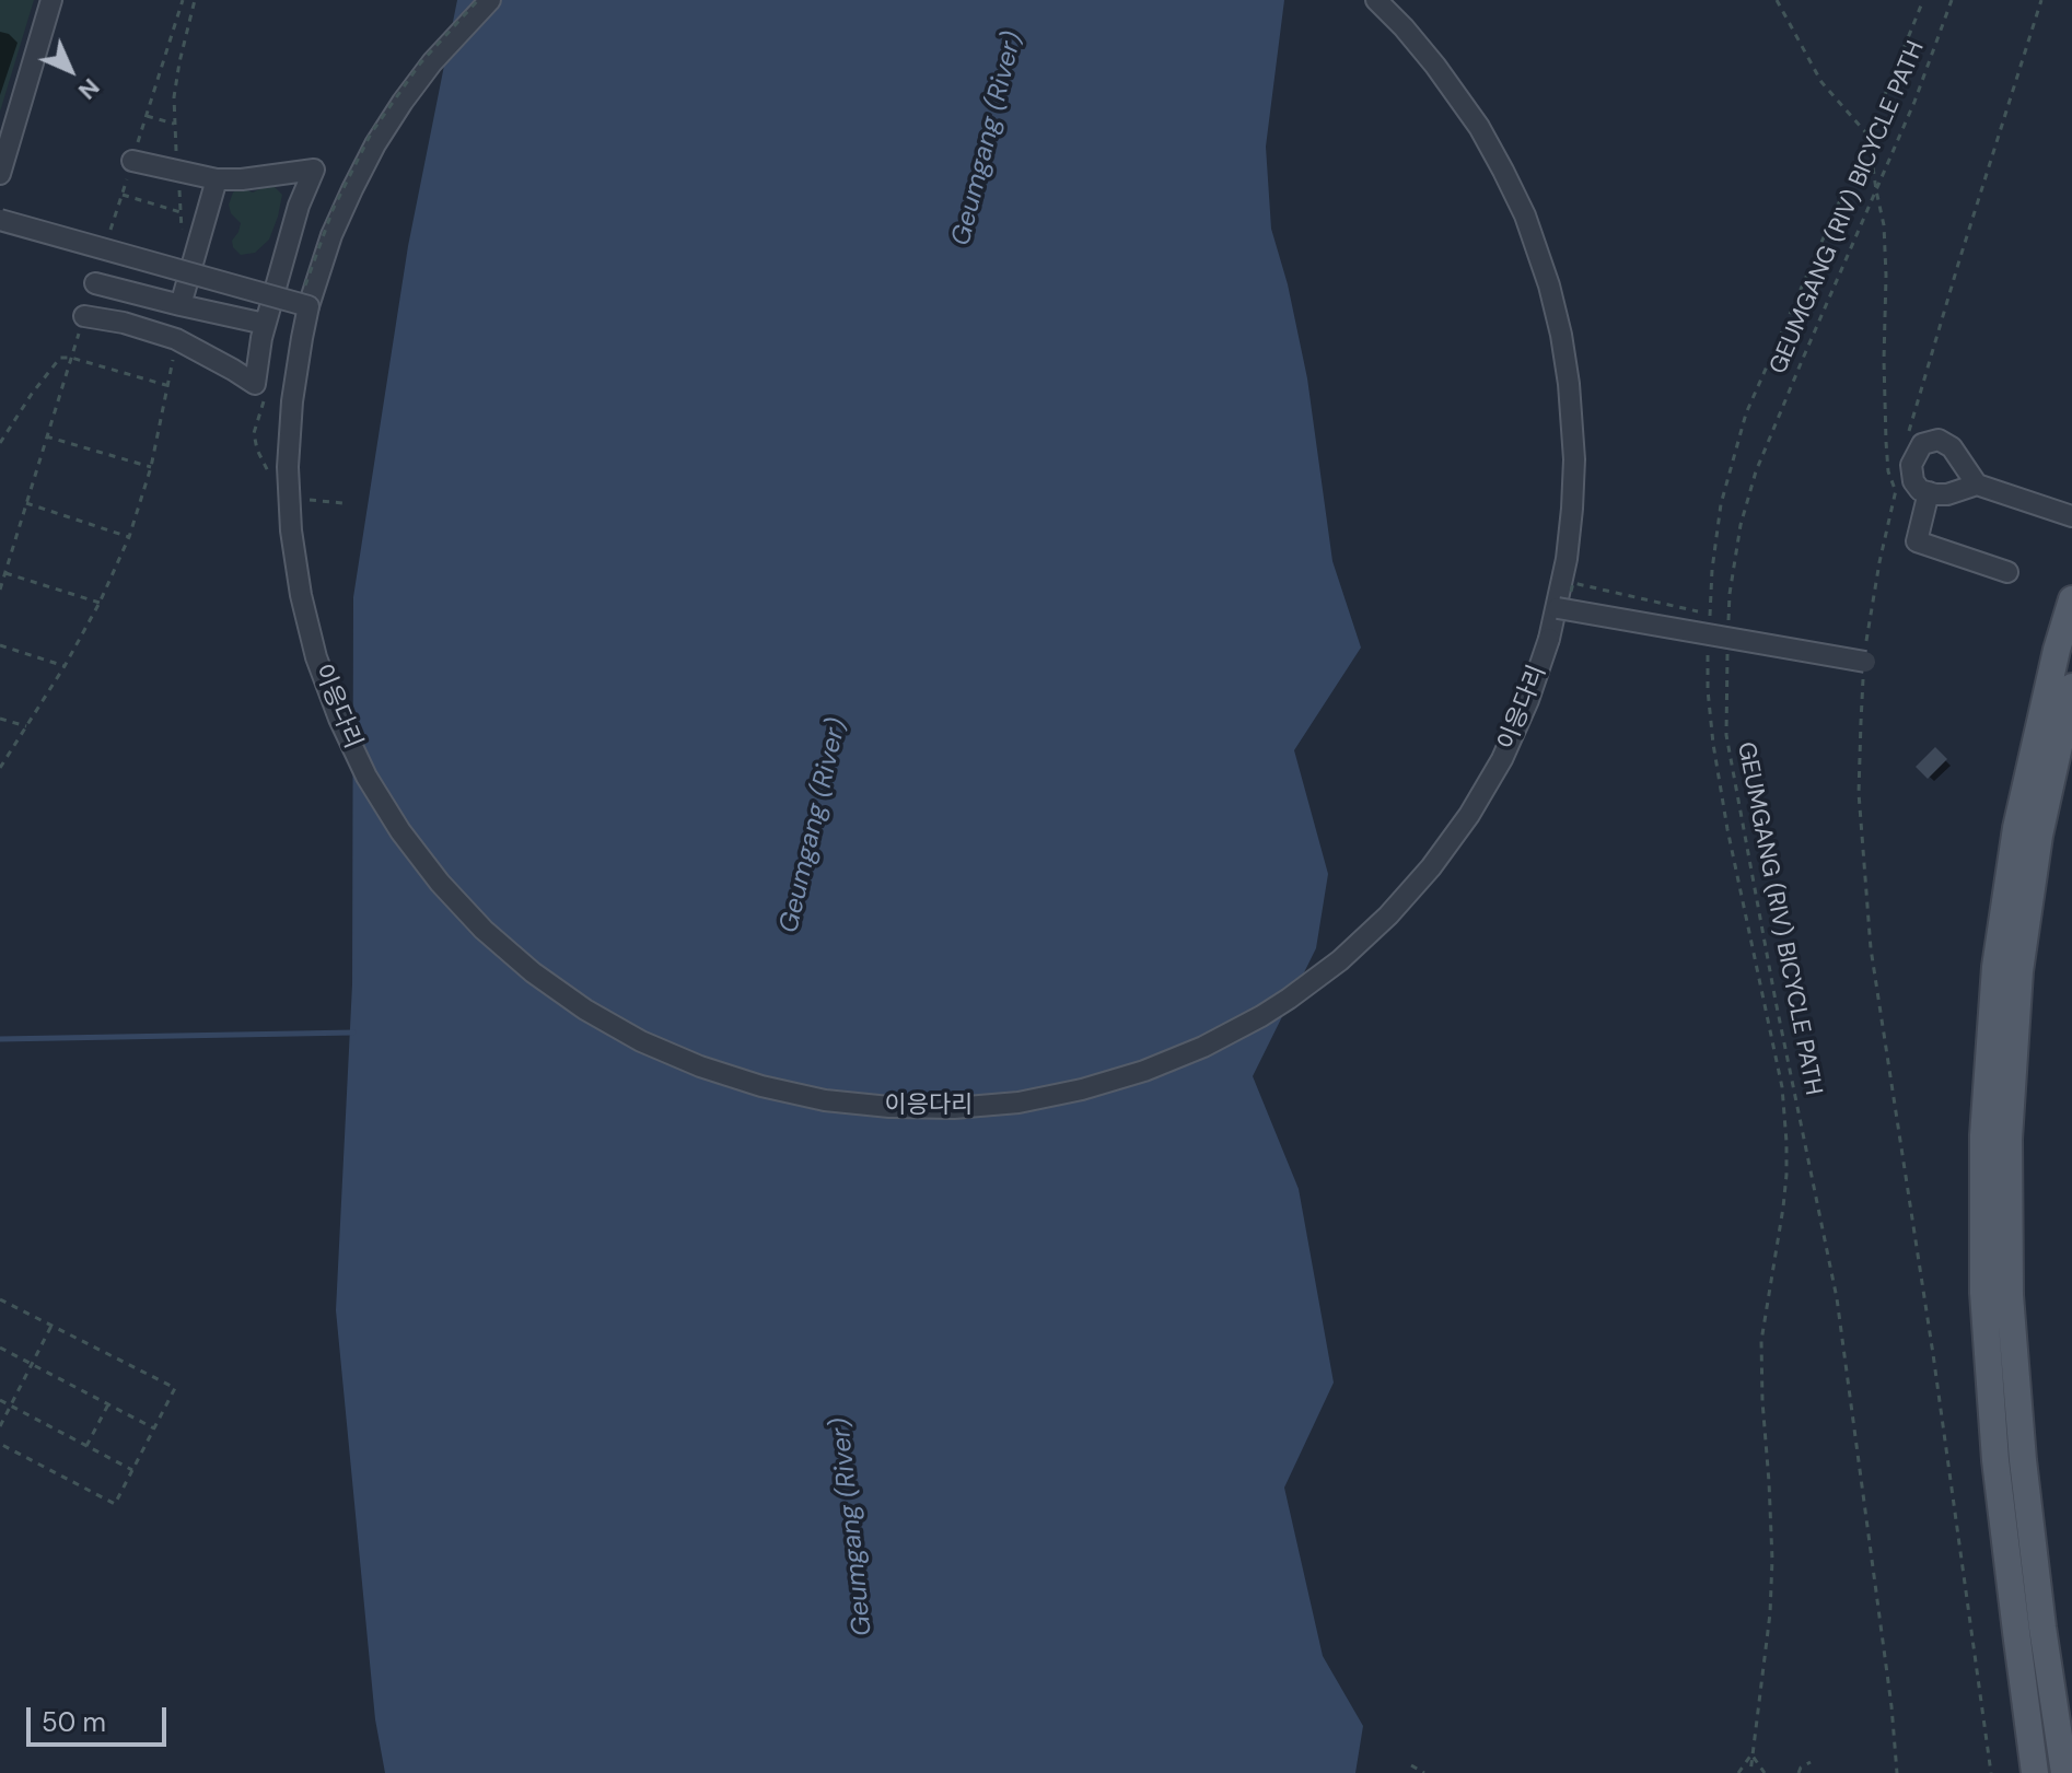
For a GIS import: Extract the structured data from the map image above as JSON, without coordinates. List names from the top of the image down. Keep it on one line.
{"streets":{"street":["이응다리"],"path":["GEUMGANG (RIV) BICYCLE PATH"]},"water":["Geumgang (River)"],"scale_bar":"50 m","north":"bottom right"}
